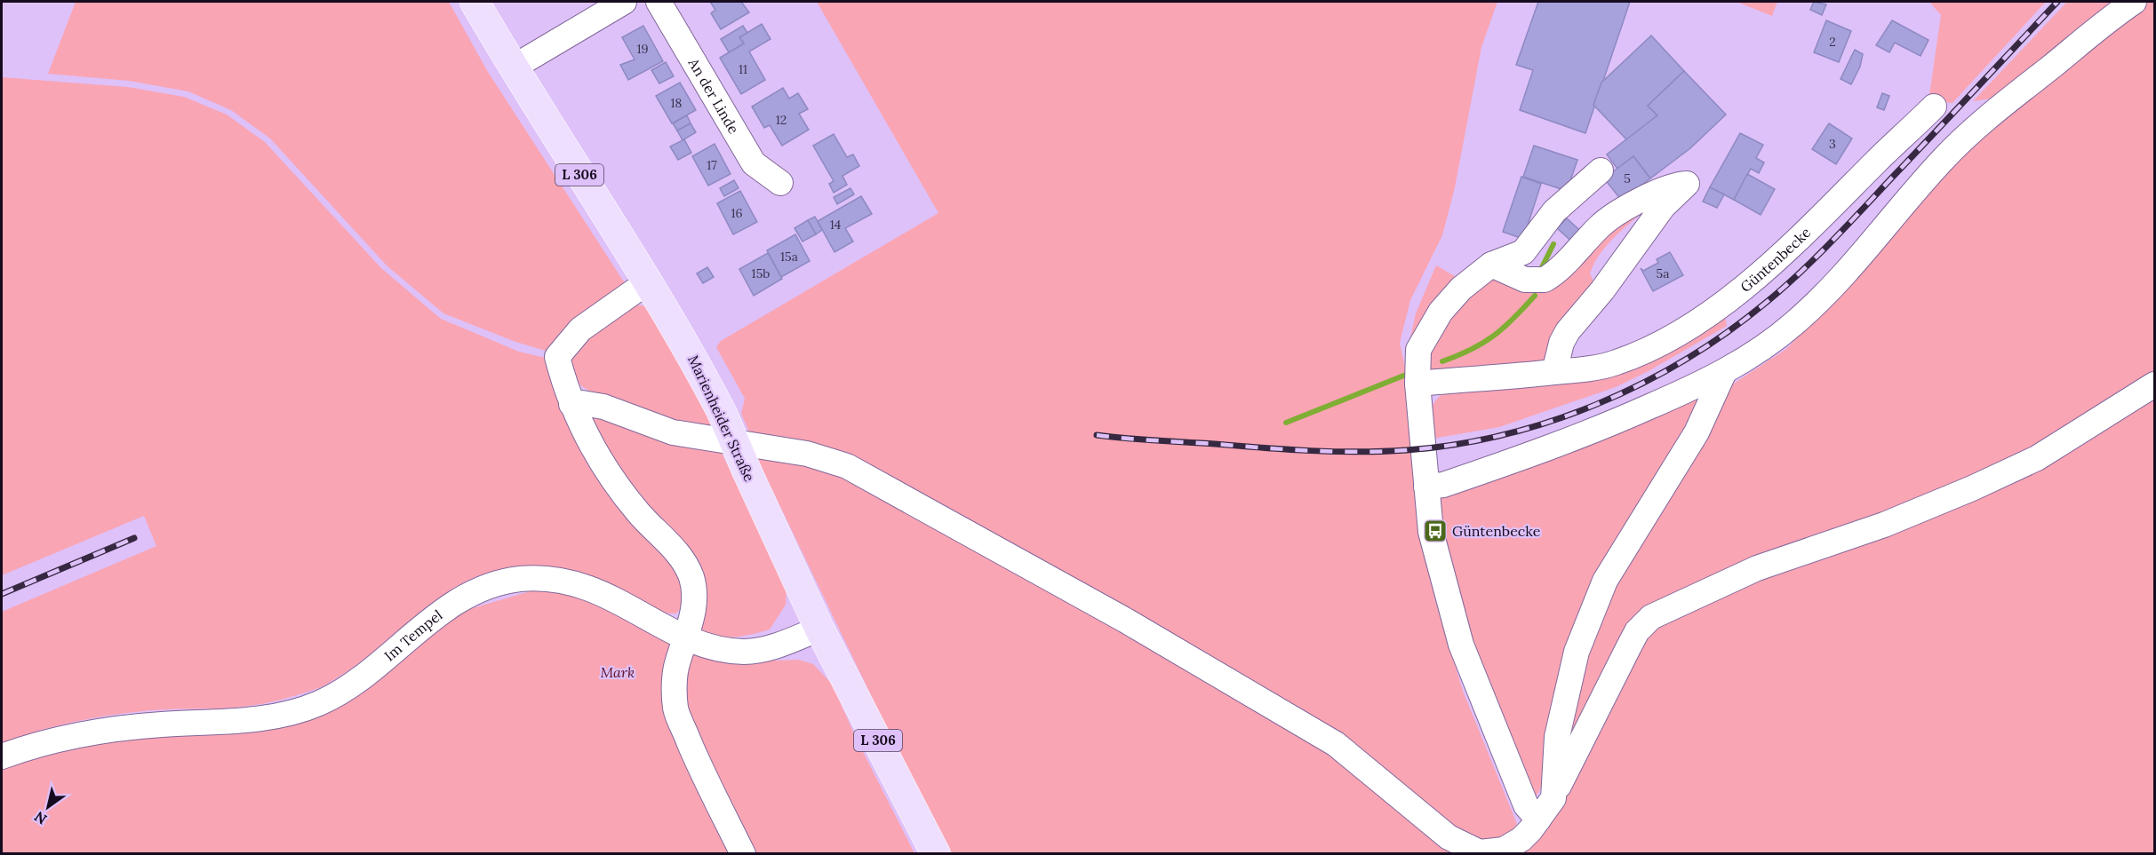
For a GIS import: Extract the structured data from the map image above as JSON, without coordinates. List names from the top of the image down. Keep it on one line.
{"streets":{"main road":["L 306","Marienheider Straße"],"street":["An der Linde","Güntenbecke","Im Tempel"]},"crossings":[["Marienheider Straße","Im Tempel"]],"parks":["Mark"],"places":{"bus stop":["Güntenbecke"]},"house_numbers":["2","19","11","18","12","3","17","5","16","14","15a","15b","5a"],"north":"bottom left"}
